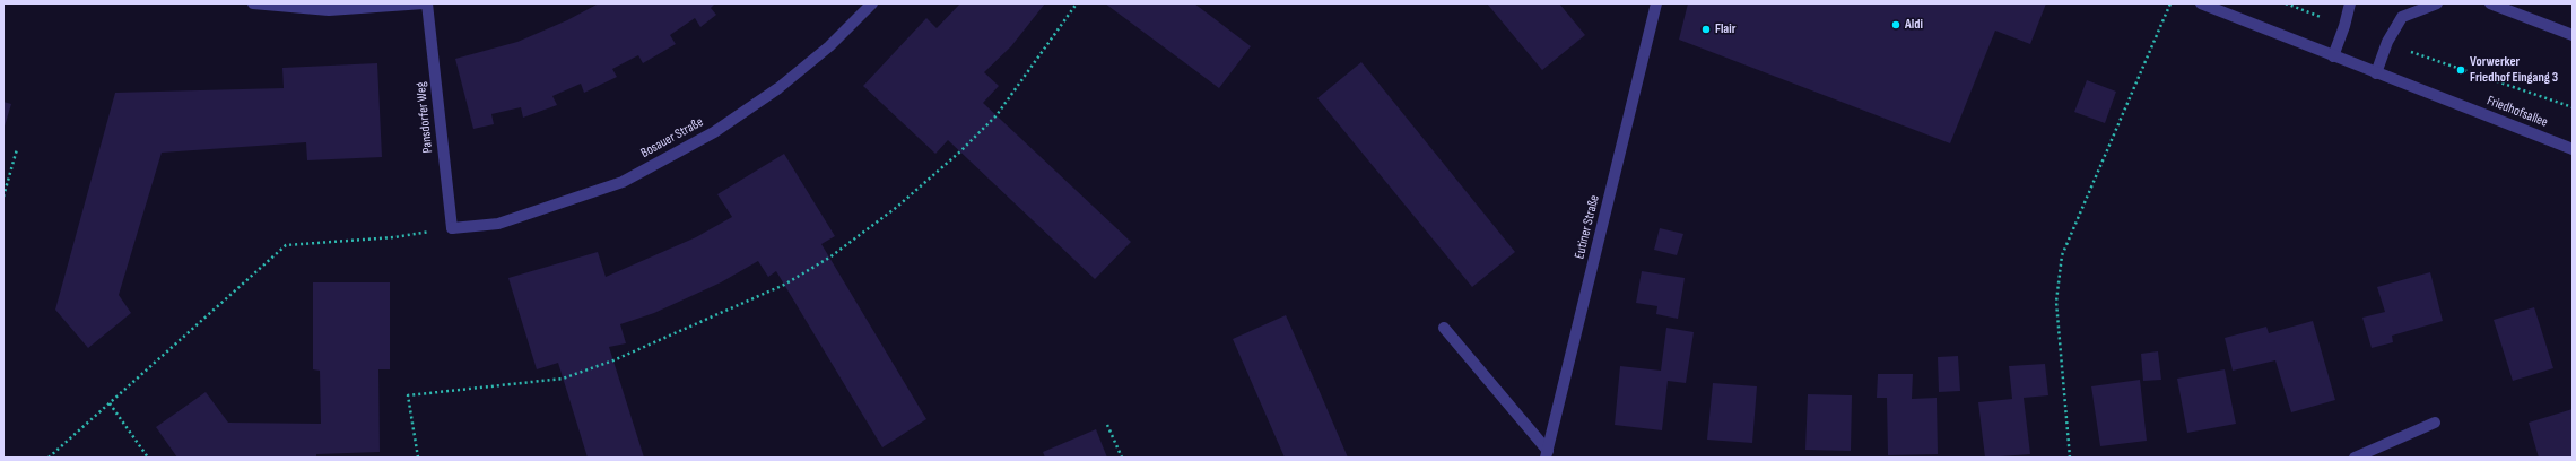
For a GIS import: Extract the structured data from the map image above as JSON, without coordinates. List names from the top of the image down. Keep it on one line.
{"streets":{"street":["Friedhofsallee","Pansdorfer Weg","Bosauer Straße","Eutiner Straße"]},"crossings":[["Pansdorfer Weg","Bosauer Straße"]],"places":["Aldi","Flair","Vorwerker Friedhof Eingang 3"]}
